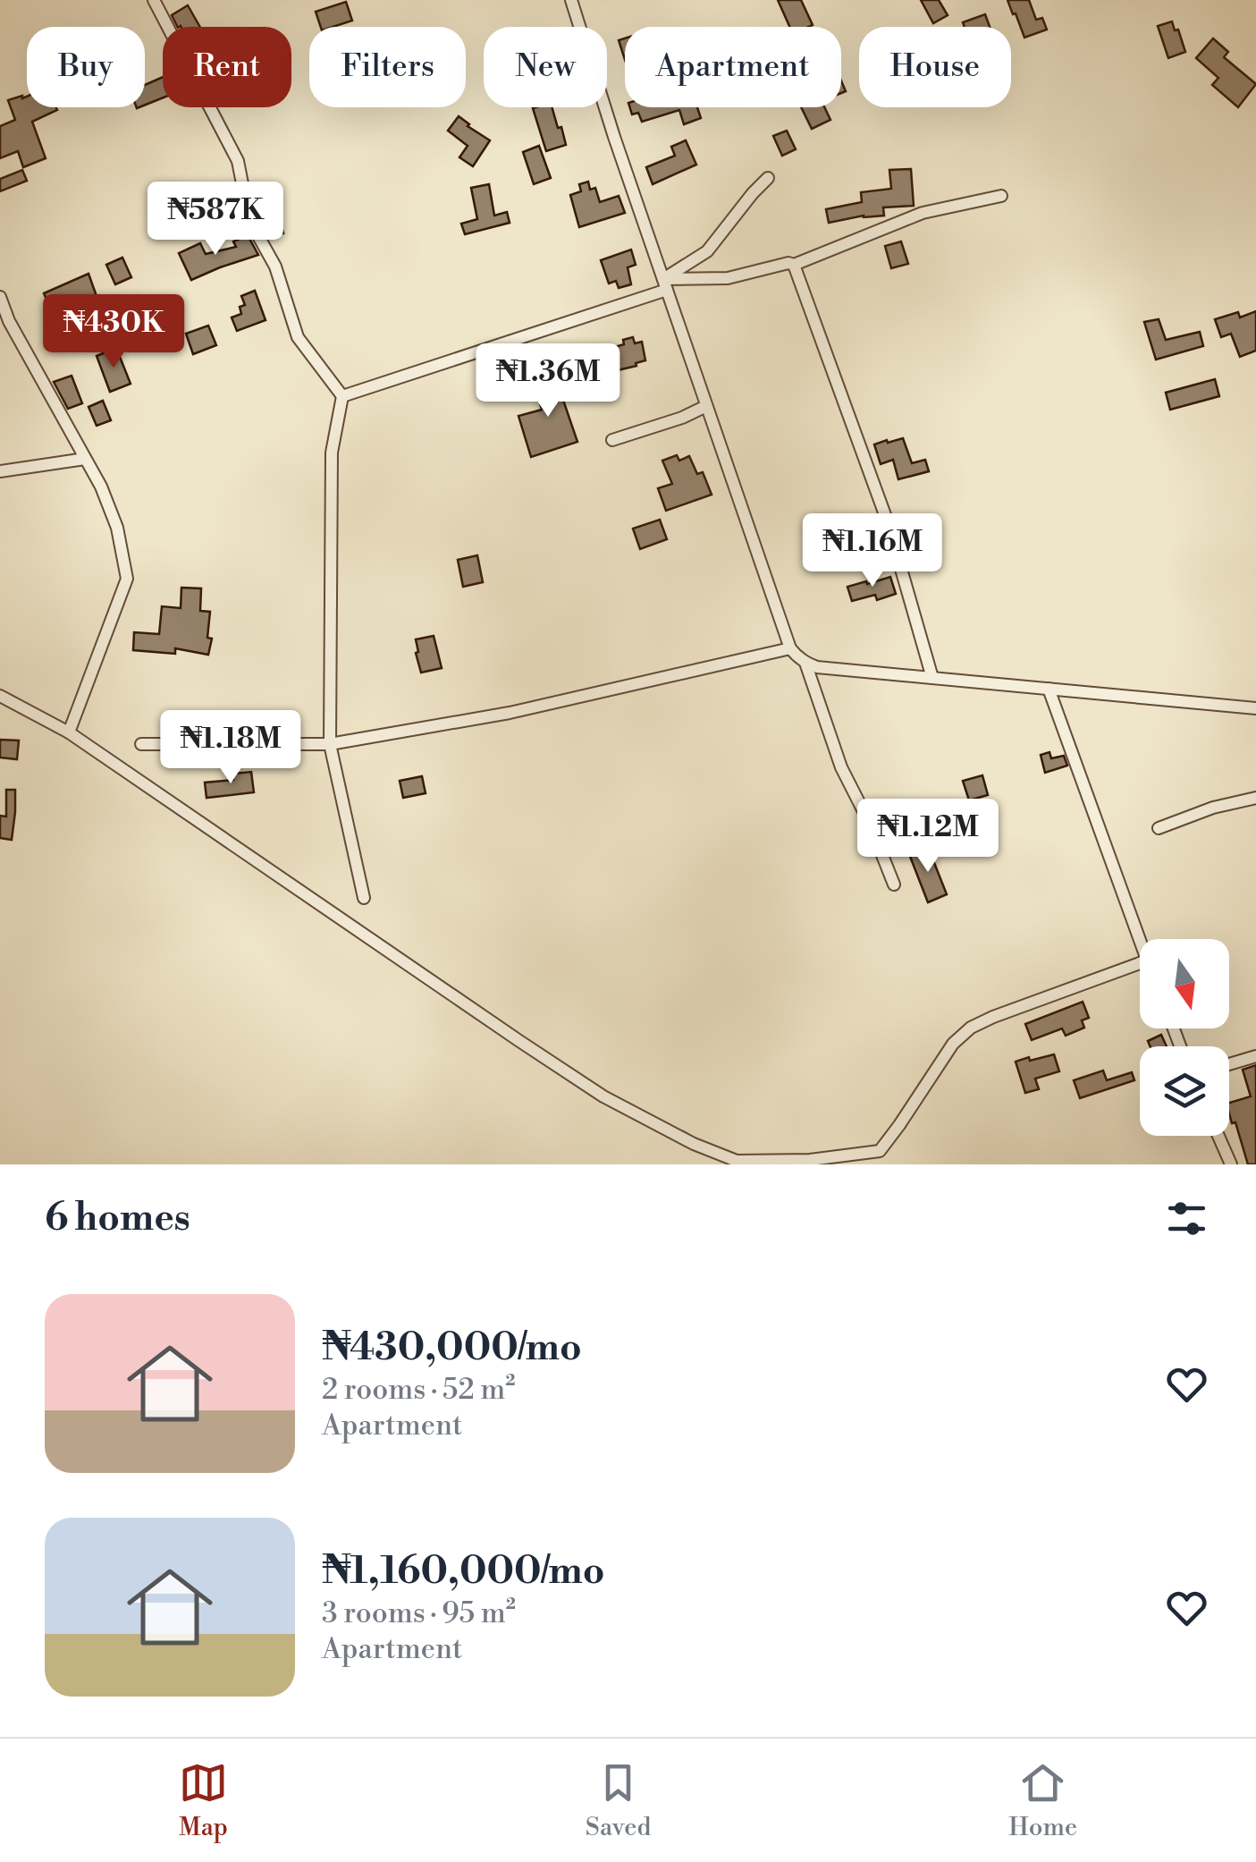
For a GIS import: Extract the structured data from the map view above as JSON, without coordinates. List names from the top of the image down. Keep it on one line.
{"north":"bottom","page":{"chip":["Buy","Rent","Filters","New","Apartment","House"],"price":["₦587K","₦430K","₦1.36M","₦1.16M","₦1.18M","₦1.12M"],"heading":"6 homes","list":[{"name":"₦430,000/mo","note":"2 rooms · 52 m² · Apartment"},{"name":"₦1,160,000/mo","note":"3 rooms · 95 m² · Apartment"}],"tabs":["Map","Saved","Home"]}}
